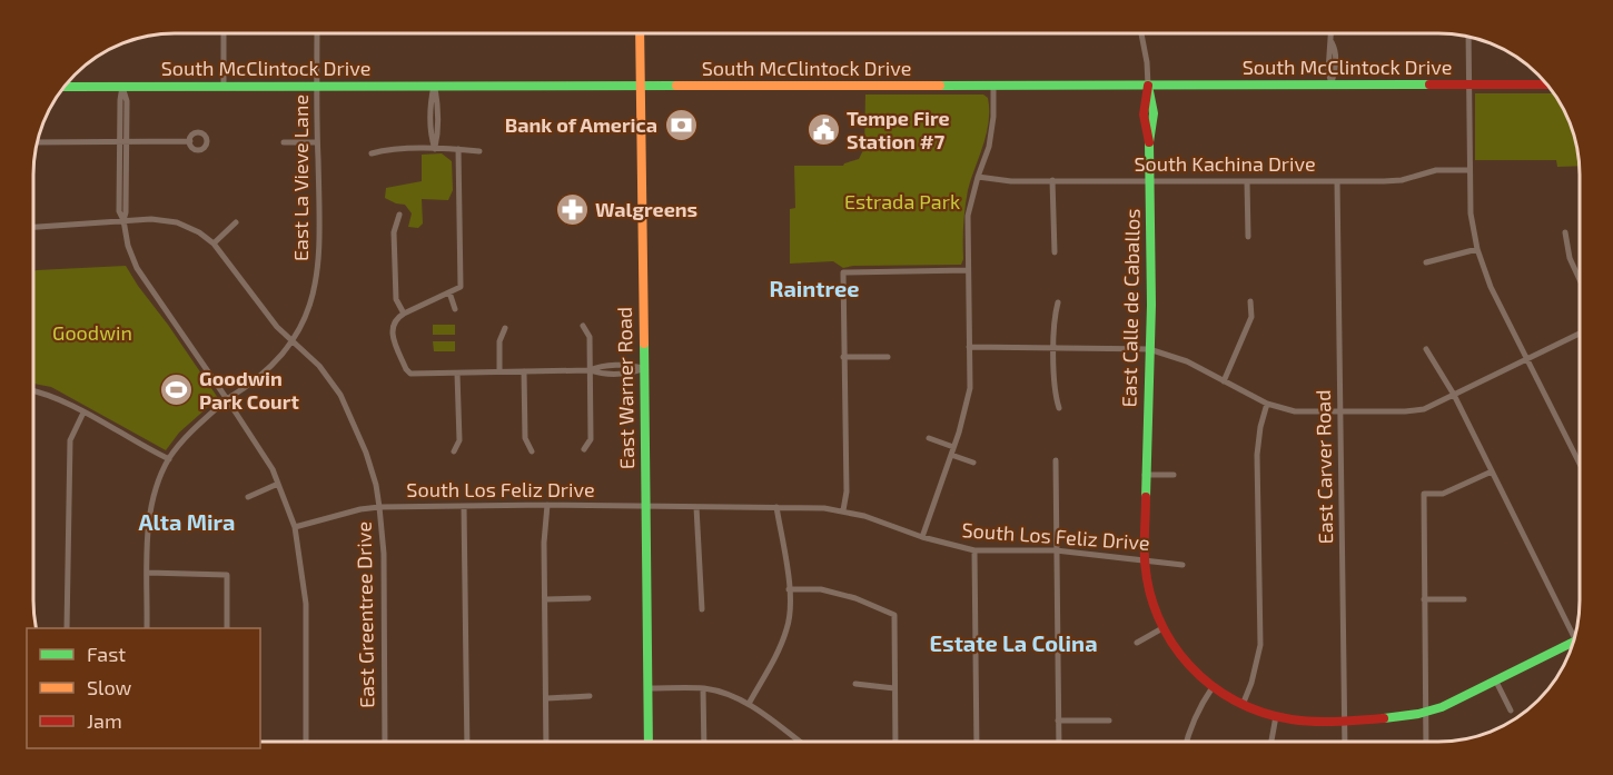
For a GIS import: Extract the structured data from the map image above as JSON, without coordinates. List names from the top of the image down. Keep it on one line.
{"streets":{"main road":["South McClintock Drive","East Calle de Caballos","East Warner Road"],"street":["South Kachina Drive","East La Vieve Lane","East Carver Road","South Los Feliz Drive","East Greentree Drive"]},"crossings":[["South McClintock Drive","East La Vieve Lane"],["South McClintock Drive","East Calle de Caballos"],["South McClintock Drive","East Warner Road"],["South Kachina Drive","East Calle de Caballos"],["South Kachina Drive","East Carver Road"],["East La Vieve Lane","East Greentree Drive"],["East Calle de Caballos","East Carver Road"],["East Calle de Caballos","South Los Feliz Drive"],["East Warner Road","South Los Feliz Drive"],["South Los Feliz Drive","East Greentree Drive"]],"districts":["Raintree","Alta Mira","Estate La Colina"],"parks":["Estrada Park","Goodwin"],"places":{"bank":["Bank of America"],"public building":["Tempe Fire Station #7"],"pharmacy":["Walgreens"],"sports":["Goodwin Park Court"]},"legend":["Fast","Slow","Jam"]}
